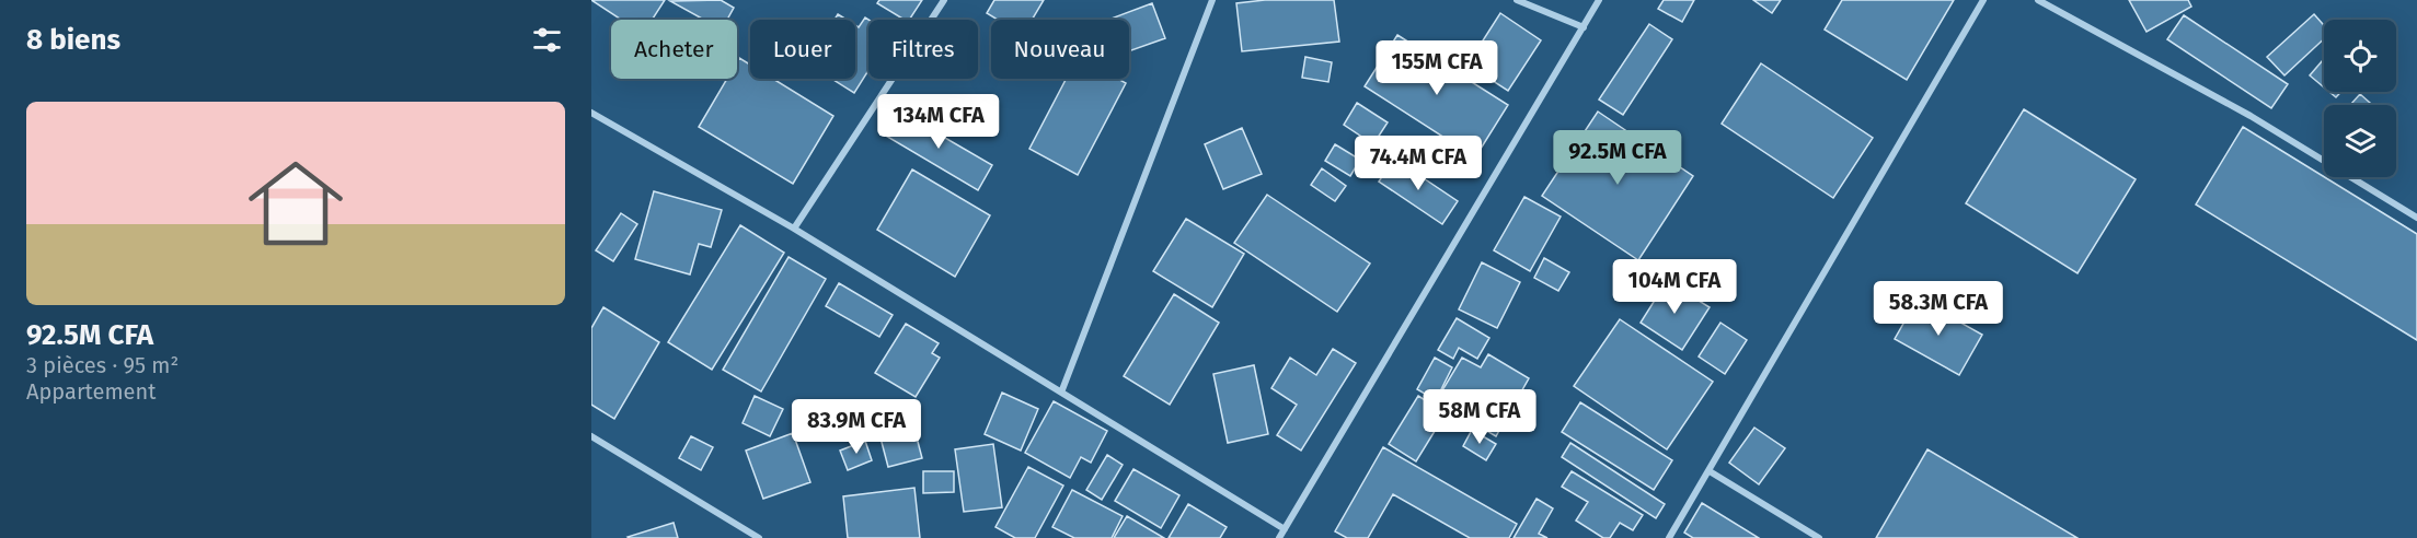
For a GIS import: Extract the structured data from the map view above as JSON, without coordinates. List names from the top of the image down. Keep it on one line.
{"page":{"heading":"8 biens","chip":["Acheter","Louer","Filtres","Nouveau"],"price":["155M CFA","134M CFA","92.5M CFA","74.4M CFA","104M CFA","58.3M CFA","58M CFA","83.9M CFA"],"list":[{"name":"92.5M CFA","note":"3 pièces · 95 m² · Appartement"}]}}
